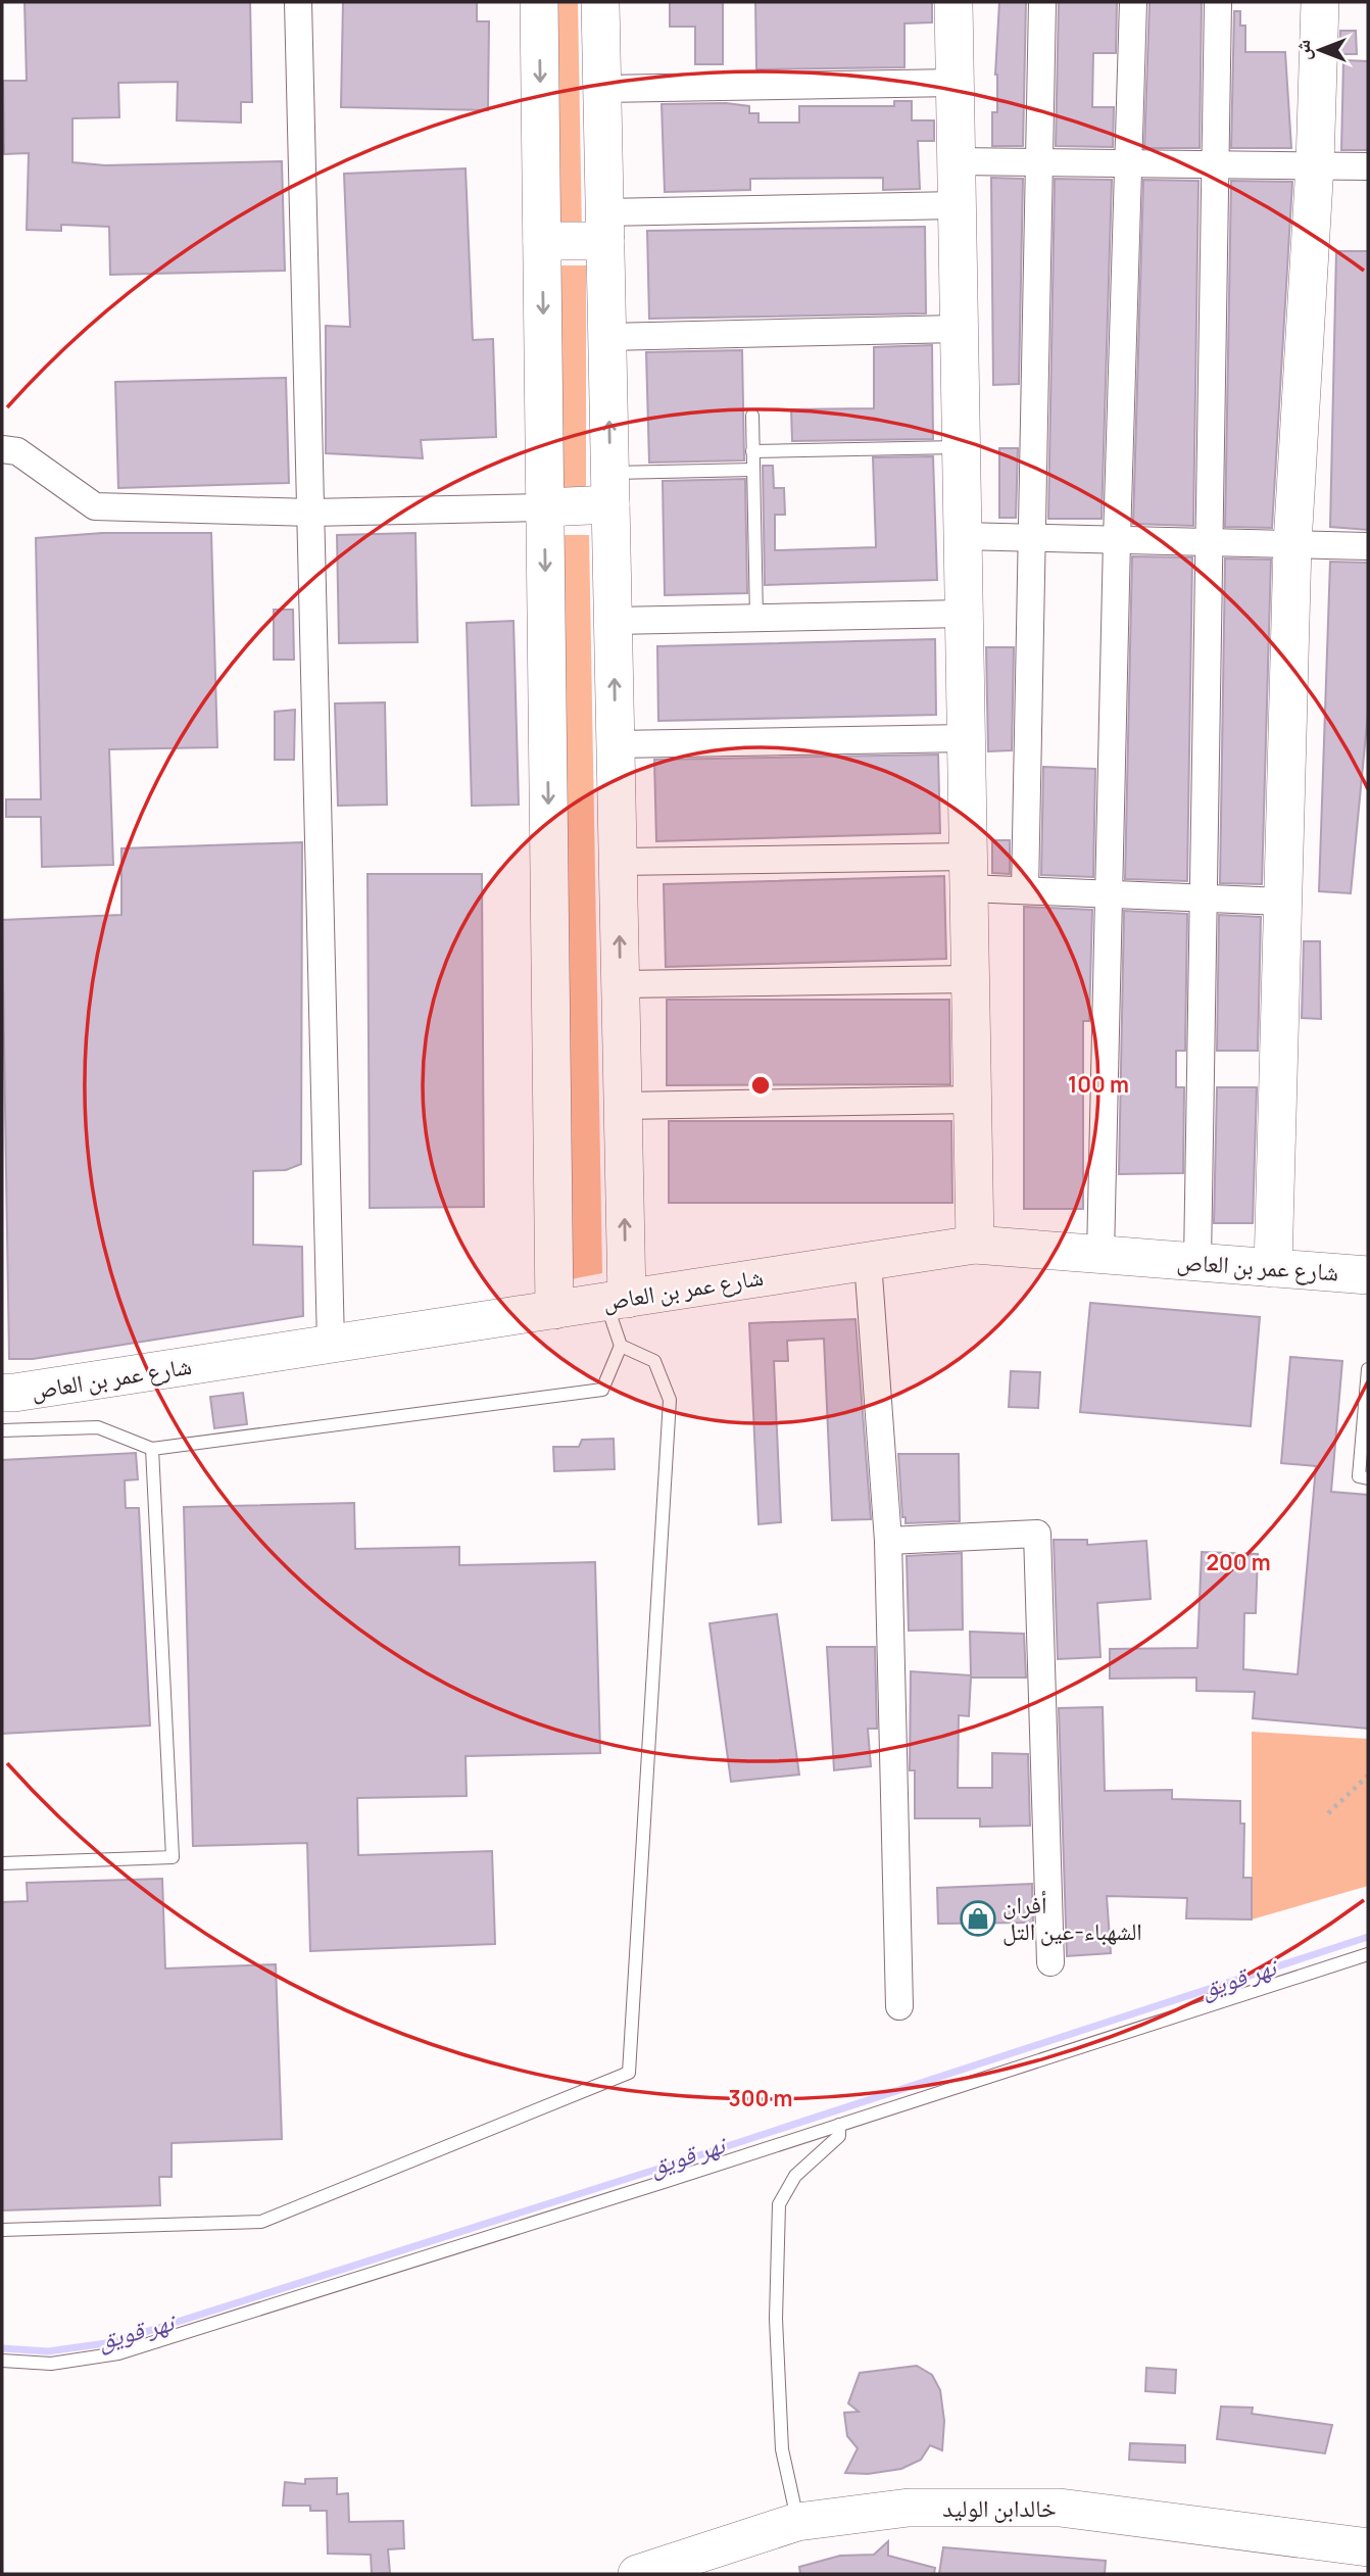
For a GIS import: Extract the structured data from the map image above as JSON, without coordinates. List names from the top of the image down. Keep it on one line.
{"streets":{"street":["شارع عمر بن العاص","خالدابن الوليد"]},"water":["نهر قويق"],"places":{"shop":["أفران الشهباء-عين التل"]},"north":"left","rings":["100 m","200 m","300 m"]}
